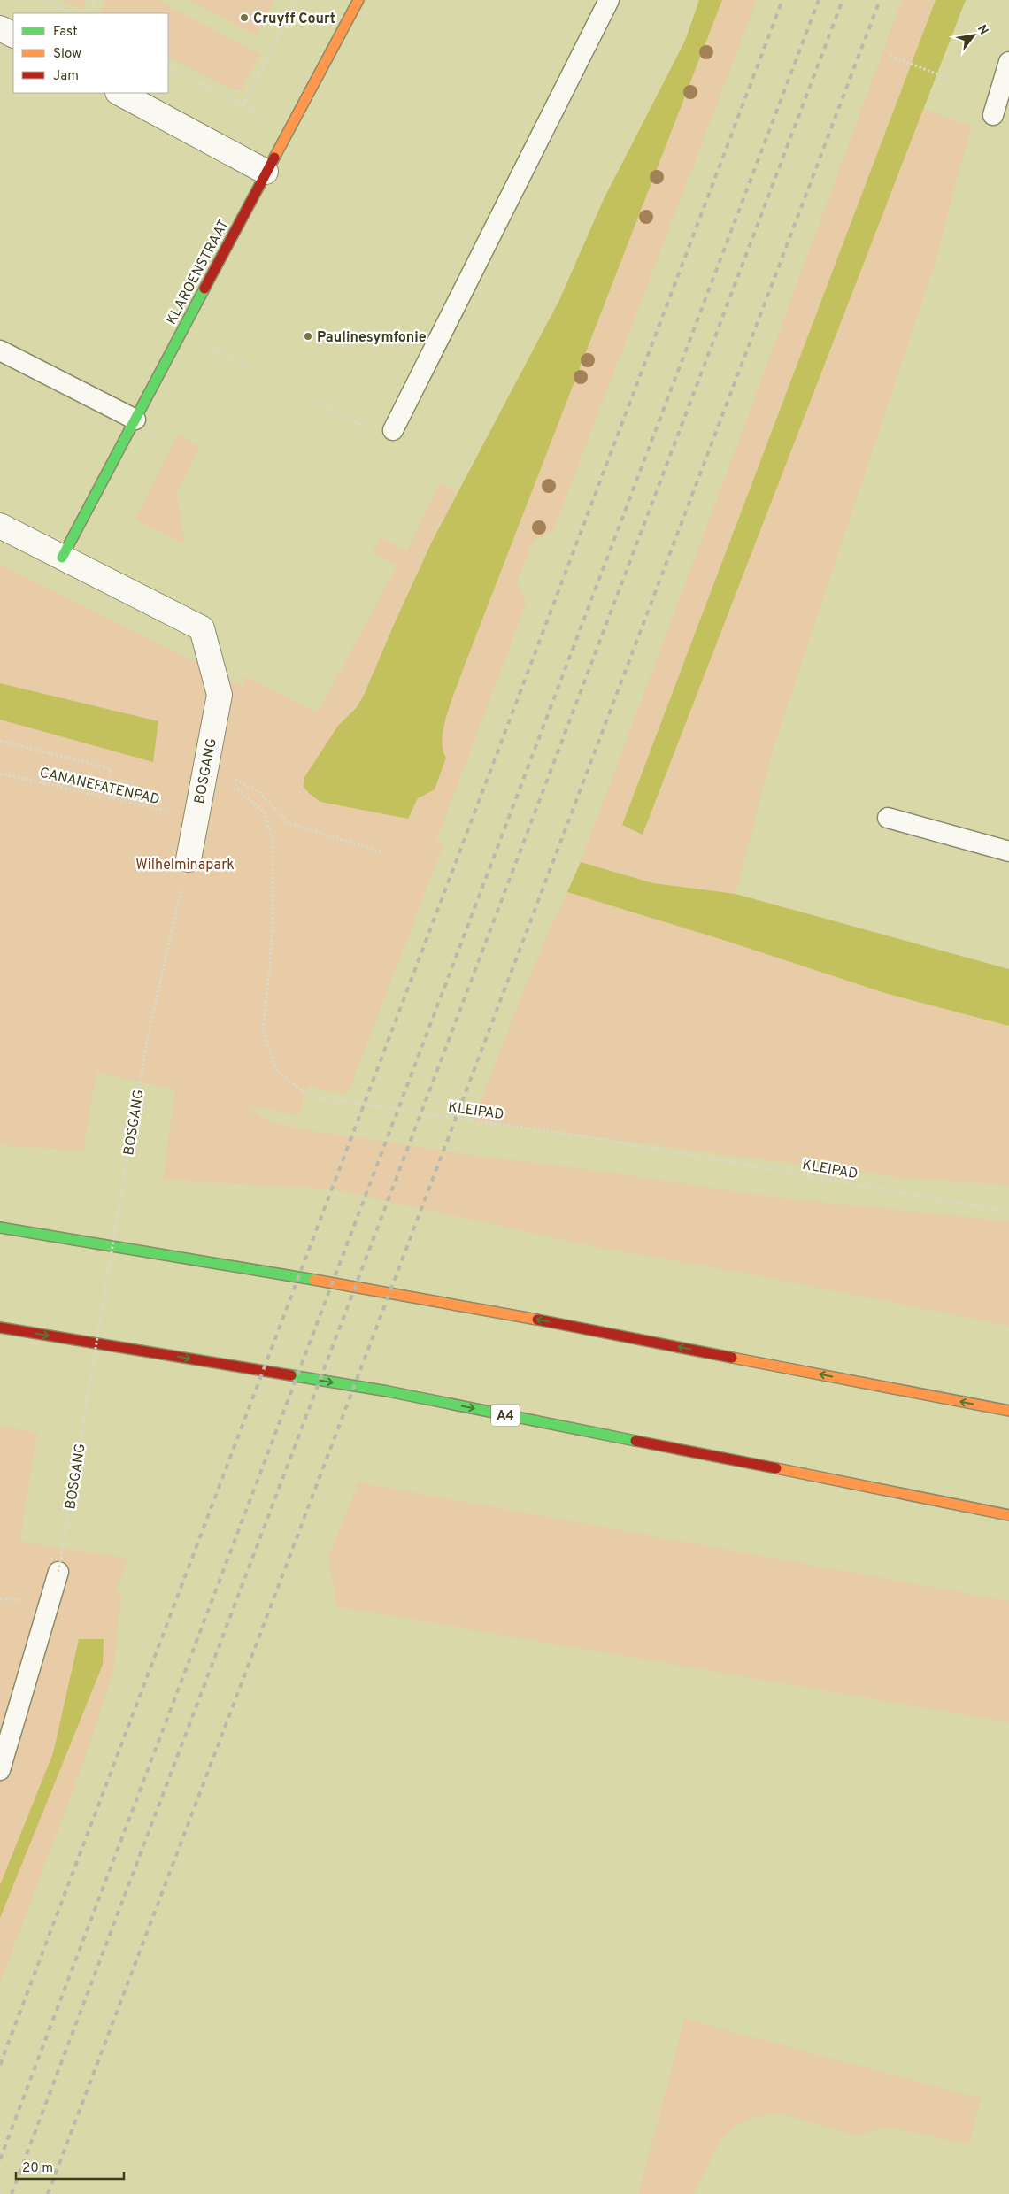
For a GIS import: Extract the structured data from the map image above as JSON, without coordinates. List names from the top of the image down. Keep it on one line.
{"streets":{"main road":["KLAROENSTRAAT","A4"],"street":["BOSGANG"],"path":["CANANEFATENPAD","KLEIPAD"]},"crossings":[["KLAROENSTRAAT","BOSGANG"],["BOSGANG","CANANEFATENPAD"],["BOSGANG","KLEIPAD"]],"parks":["Wilhelminapark"],"places":["Cruyff Court","Paulinesymfonie"],"legend":["Fast","Slow","Jam"],"scale_bar":"20 m","north":"top right"}
